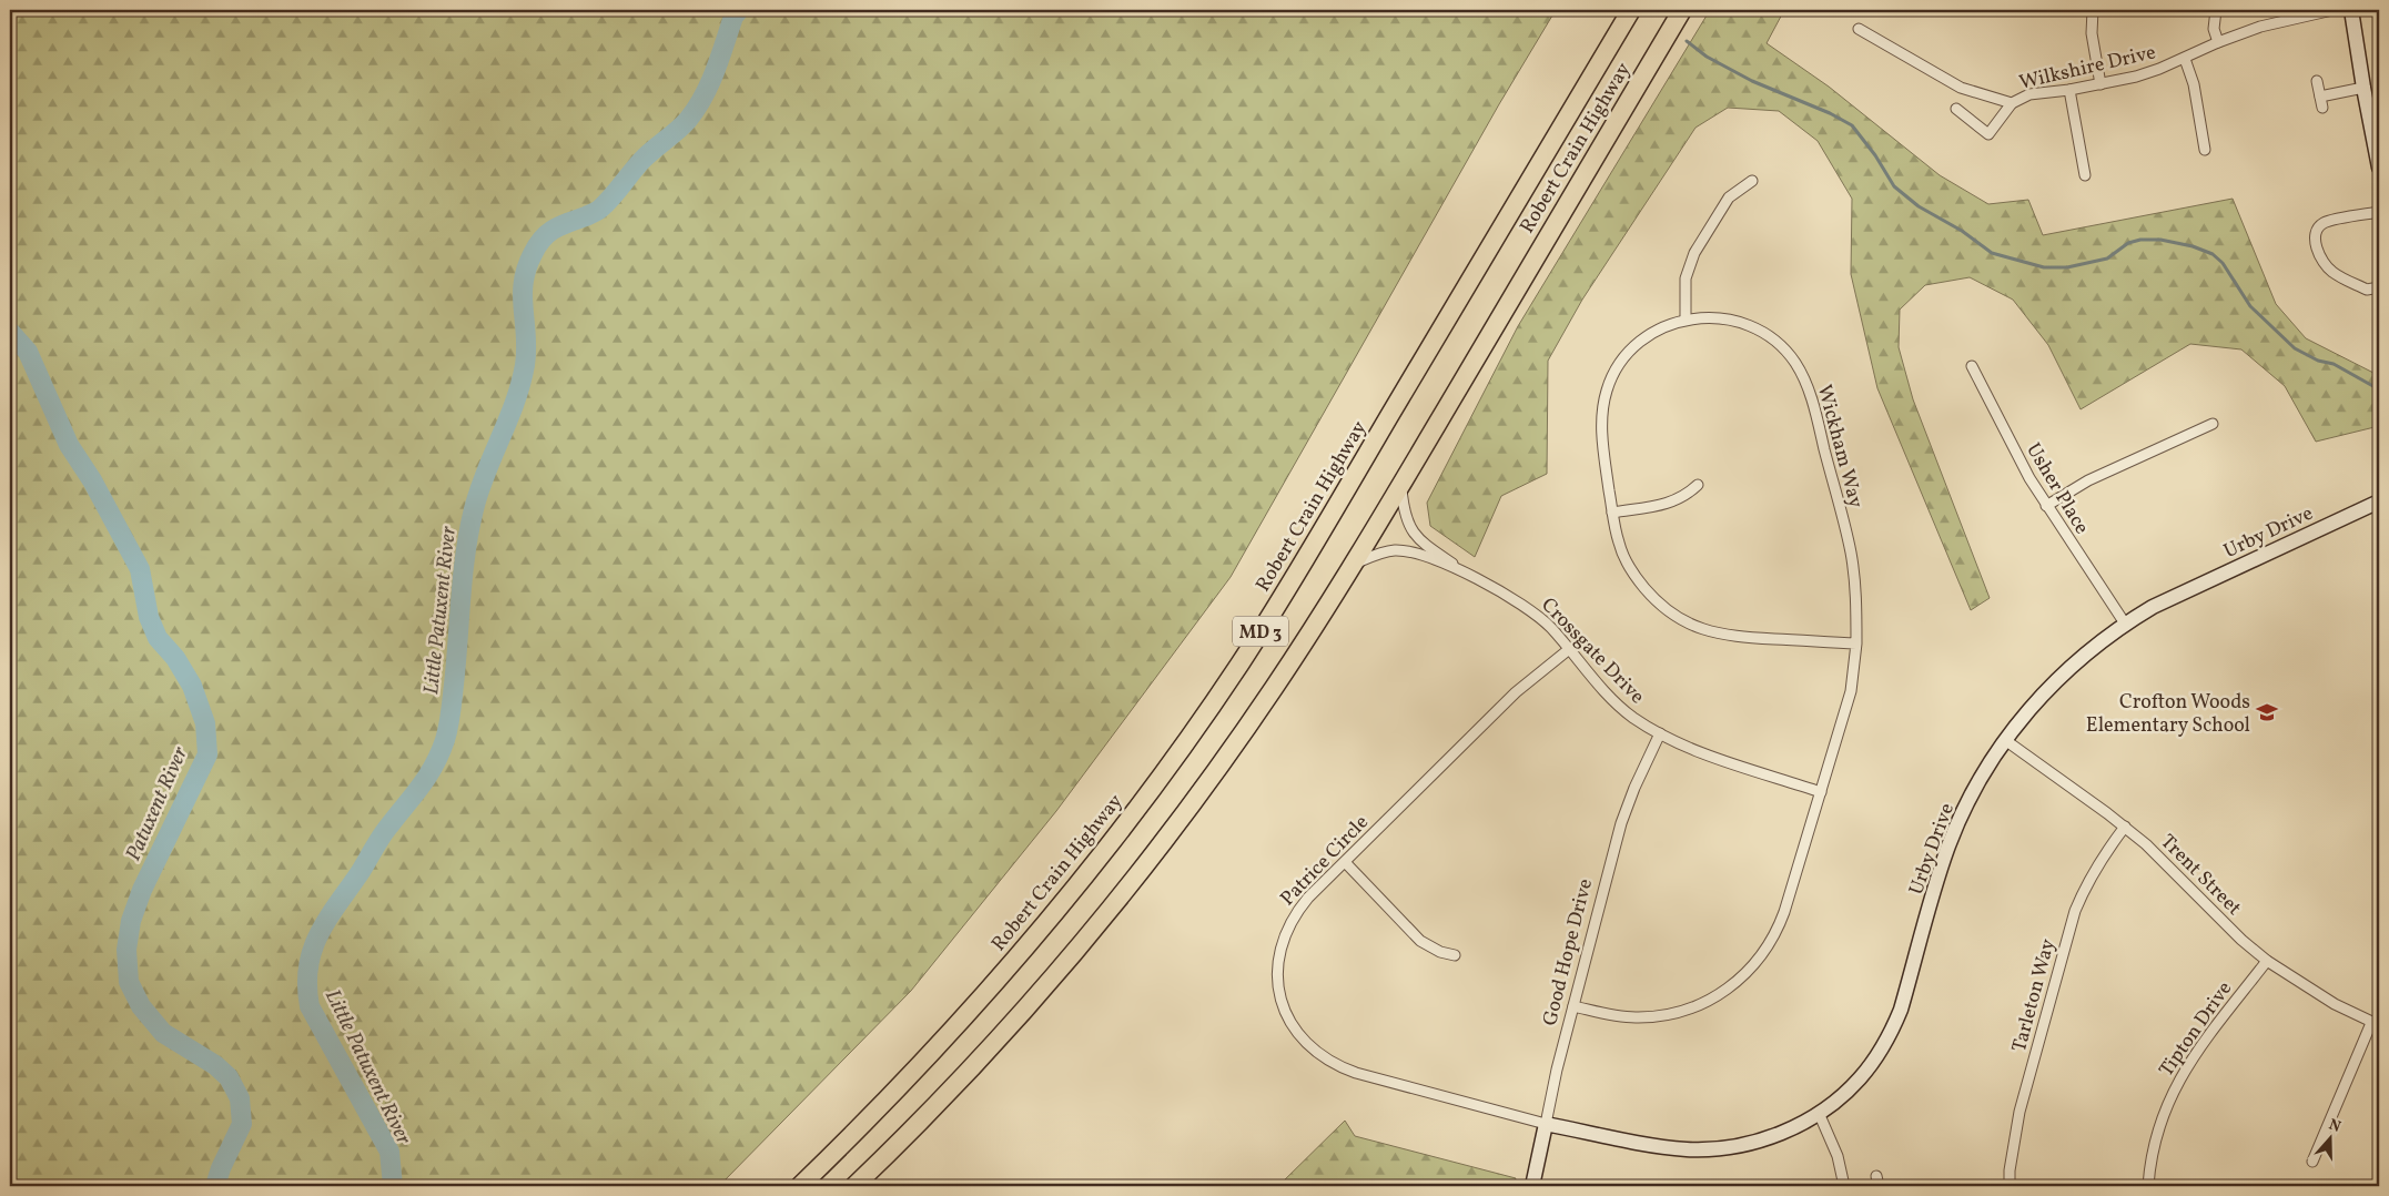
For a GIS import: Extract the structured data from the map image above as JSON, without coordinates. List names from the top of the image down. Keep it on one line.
{"streets":{"highway":["Robert Crain Highway","MD 3"],"street":["Wilkshire Drive","Wickham Way","Usher Place","Urby Drive","Crossgate Drive","Patrice Circle","Trent Street","Good Hope Drive","Tarleton Way","Tipton Drive"]},"crossings":[["Robert Crain Highway","Crossgate Drive"],["Wickham Way","Crossgate Drive"],["Wickham Way","Good Hope Drive"],["Usher Place","Urby Drive"],["Urby Drive","Patrice Circle"],["Urby Drive","Trent Street"],["Urby Drive","Good Hope Drive"],["Crossgate Drive","Patrice Circle"],["Crossgate Drive","Good Hope Drive"],["Patrice Circle","Good Hope Drive"],["Trent Street","Tarleton Way"],["Trent Street","Tipton Drive"]],"water":["Little Patuxent River","Patuxent River"],"places":{"school or university":["Crofton Woods Elementary School"]},"north":"top"}
